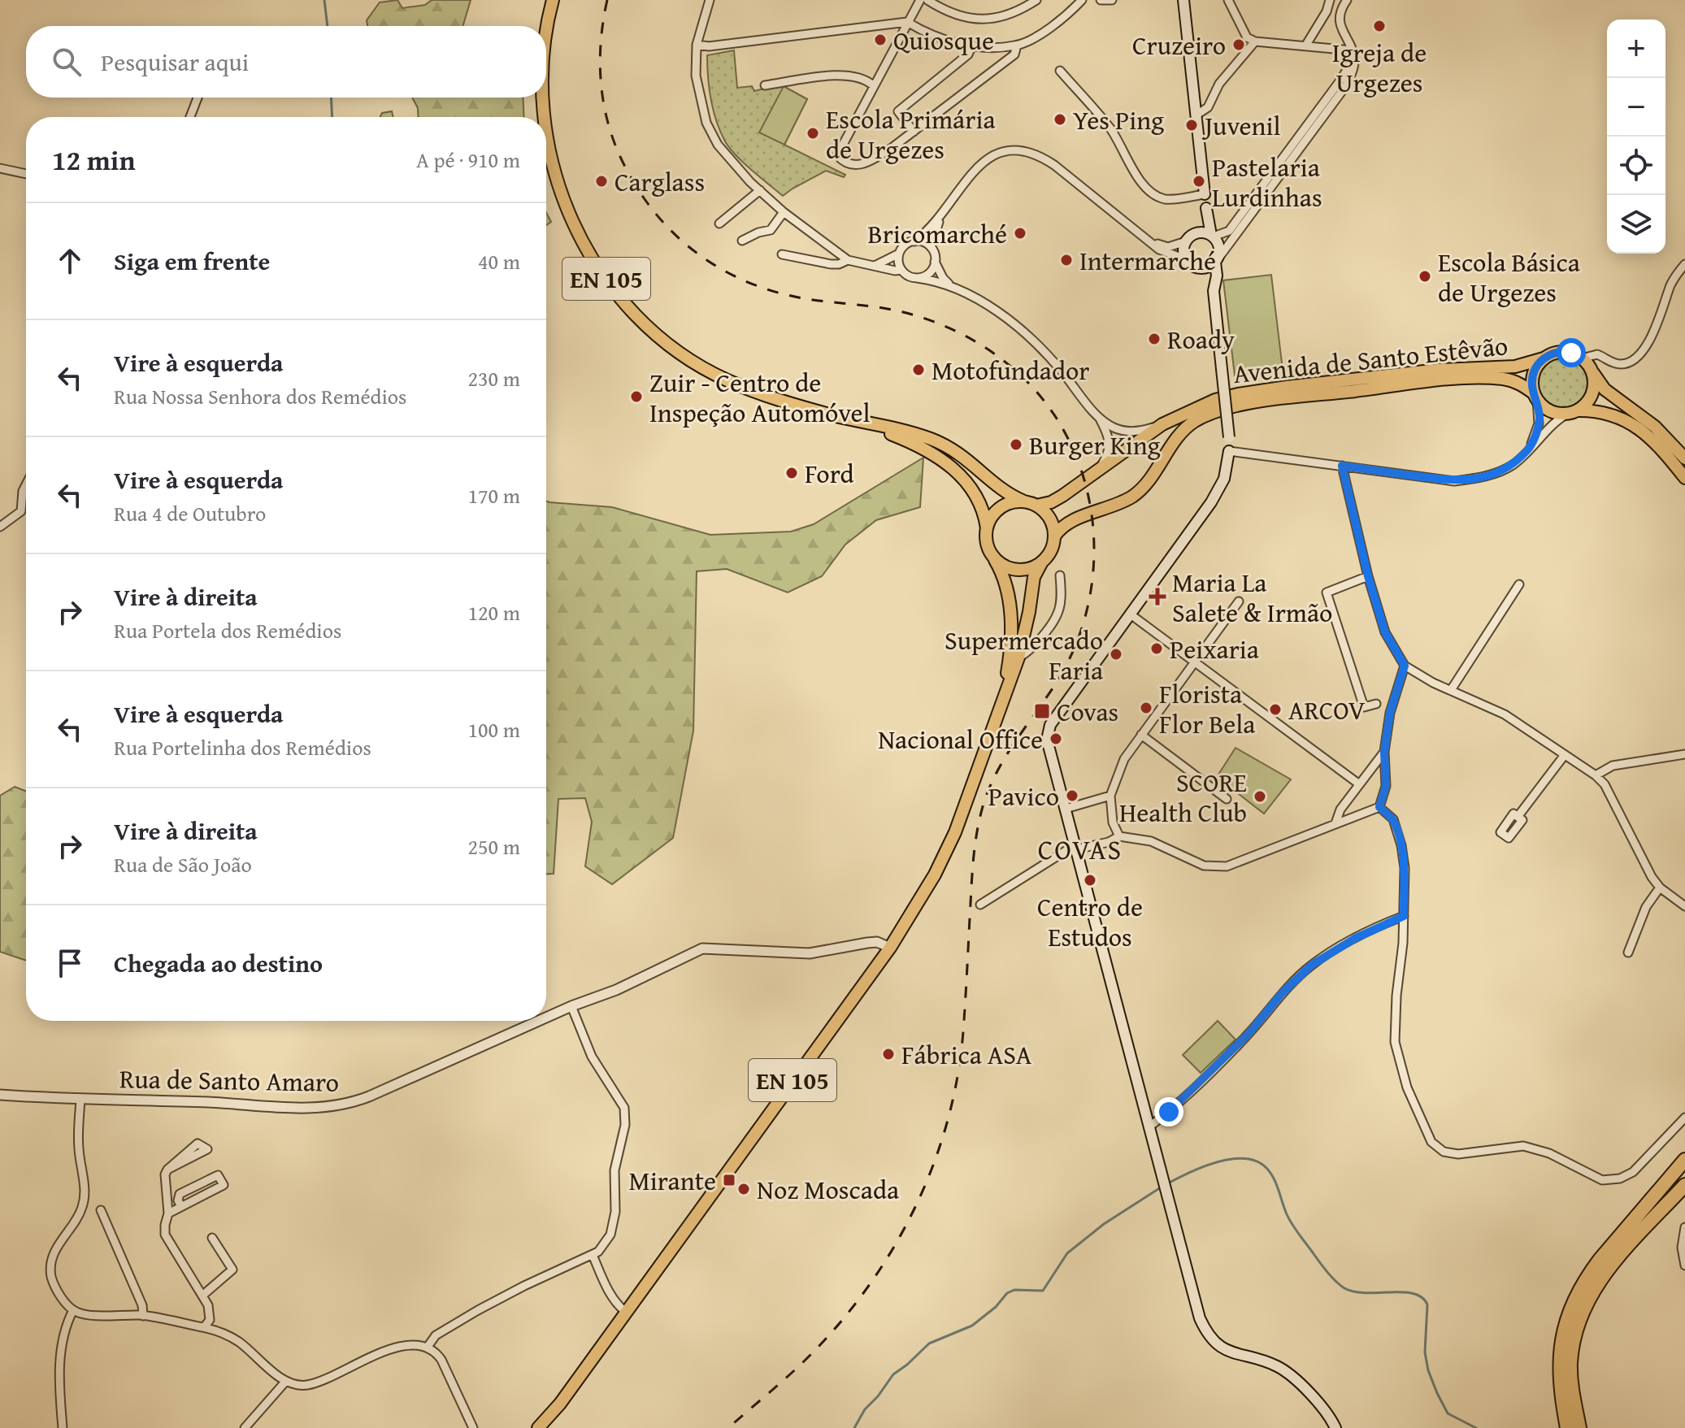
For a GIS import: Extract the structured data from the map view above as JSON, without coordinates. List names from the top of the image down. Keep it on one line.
{"streets":{"main road":["EN 105","Avenida de Santo Estêvão"],"street":["Rua de Santo Amaro"]},"crossings":[["EN 105","Avenida de Santo Estêvão"],["EN 105","Rua de Santo Amaro"]],"districts":["COVAS"],"places":{"other":["Igreja de Urgezes","Quiosque","Cruzeiro","Yes Ping","Juvenil","Escola Primária de Urgezes","Carglass","Pastelaria Lurdinhas","Bricomarché","Intermarché","Escola Básica de Urgezes","Roady","Motofundador","Zuir - Centro de Inspeção Automóvel","Burger King","Ford","Peixaria","Supermercado Faria","Florista Flor Bela","ARCOV","Nacional Office","Pavico","SCORE Health Club","Centro de Estudos","Fábrica ASA","Noz Moscada"],"health":["Maria La Salete & Irmão"],"transit":["Covas","Mirante"]},"page":{"map_buttons":["+","−"],"search":"Pesquisar aqui","heading":["12 min","A pé · 910 m"],"list":[["Siga em frente","40 m"],["Vire à esquerda","Rua Nossa Senhora dos Remédios","230 m"],["Vire à esquerda","Rua 4 de Outubro","170 m"],["Vire à direita","Rua Portela dos Remédios","120 m"],["Vire à esquerda","Rua Portelinha dos Remédios","100 m"],["Vire à direita","Rua de São João","250 m"],"Chegada ao destino"]}}
